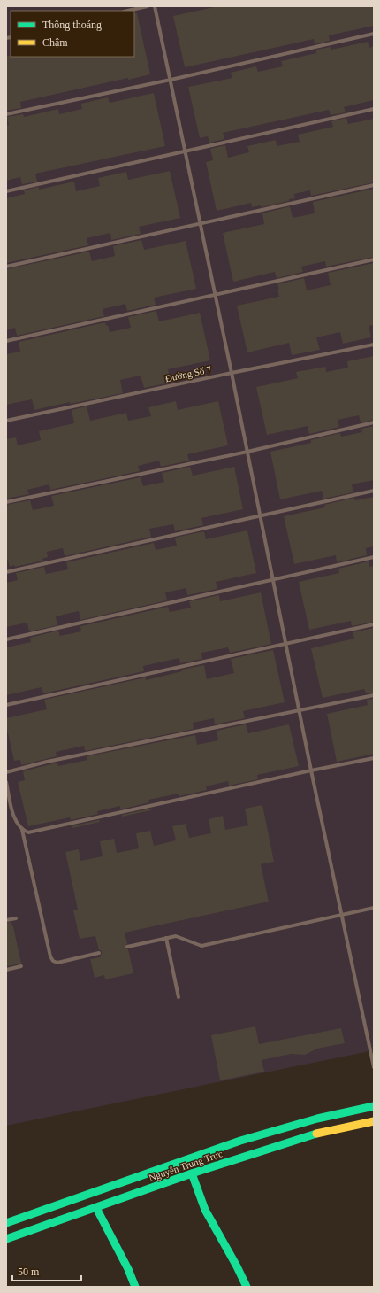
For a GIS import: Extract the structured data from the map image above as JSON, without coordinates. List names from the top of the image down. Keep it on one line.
{"streets":{"main road":["Nguyễn Trung Trực"],"lane":["Đường Số 7"]},"legend":["Thông thoáng","Chậm"],"scale_bar":"50 m"}
